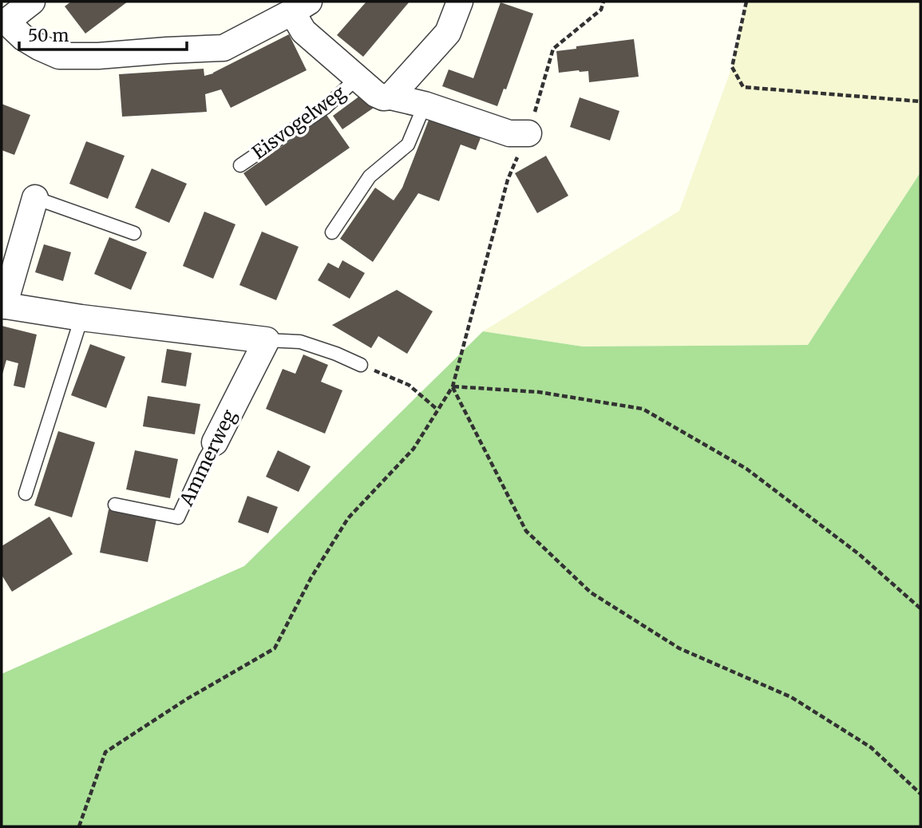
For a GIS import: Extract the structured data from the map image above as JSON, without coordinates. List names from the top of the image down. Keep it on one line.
{"streets":{"street":["Eisvogelweg","Ammerweg"]},"scale_bar":"50 m"}
